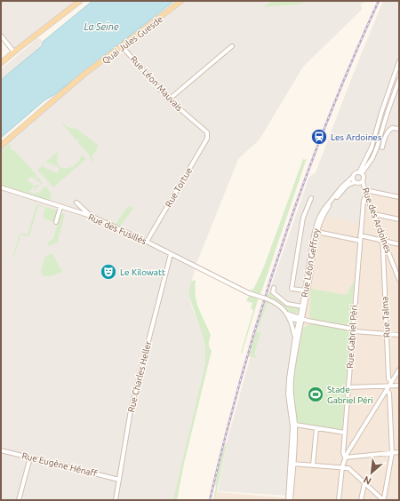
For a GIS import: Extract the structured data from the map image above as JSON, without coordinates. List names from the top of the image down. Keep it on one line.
{"streets":{"main road":["Quai Jules Guesde"],"street":["Rue Léon Mauvais","Rue Tortue","Rue des Ardoines","Rue des Fusillés","Rue Léon Geffroy","Rue Talma","Rue Gabriel Péri","Rue Charles Heller","Rue Eugène Hénaff"]},"crossings":[["Quai Jules Guesde","Rue Léon Mauvais"],["Rue Léon Mauvais","Rue Tortue"],["Rue Tortue","Rue des Fusillés"],["Rue des Ardoines","Rue Léon Geffroy"],["Rue des Ardoines","Rue Talma"],["Rue des Ardoines","Rue Gabriel Péri"],["Rue des Fusillés","Rue Charles Heller"],["Rue Charles Heller","Rue Eugène Hénaff"]],"water":["La Seine"],"places":{"station":["Les Ardoines"],"theatre":["Le Kilowatt"],"sports":["Stade Gabriel Péri"]},"north":"bottom left"}
